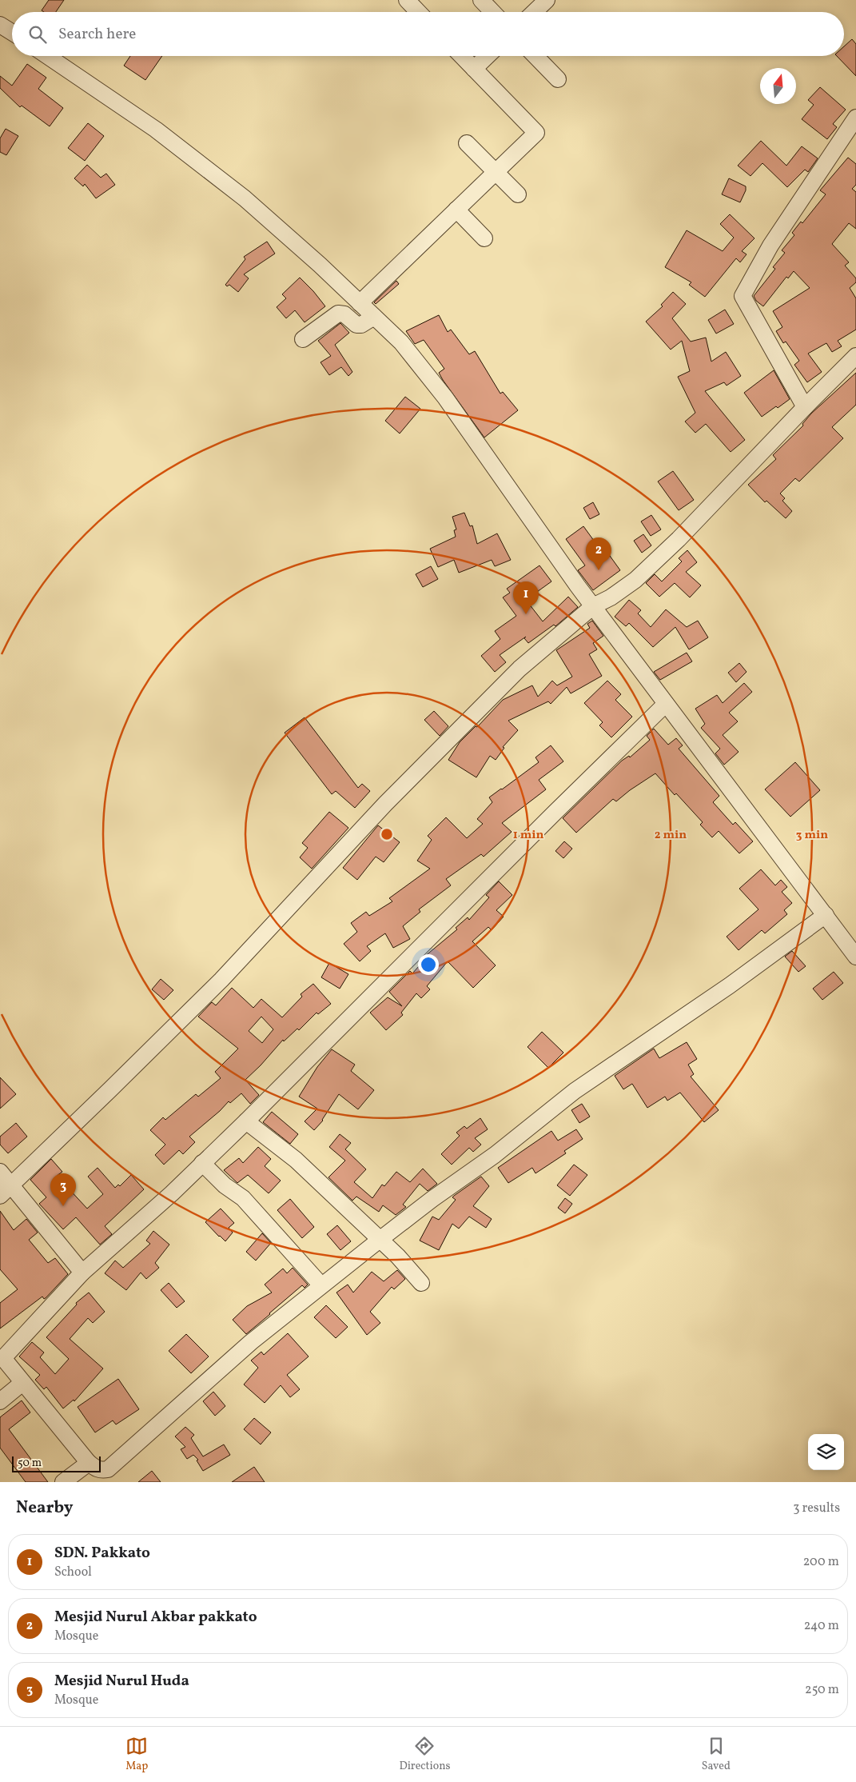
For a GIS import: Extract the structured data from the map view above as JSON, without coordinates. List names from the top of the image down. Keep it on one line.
{"scale_bar":"50 m","north":"top","page":{"search":"Search here","pins":["2","1","3"],"scale":"50 m","heading":["Nearby","3 results"],"list":[{"mark":"1","name":"SDN. Pakkato","note":"School","value":"200 m"},{"mark":"2","name":"Mesjid Nurul Akbar pakkato","note":"Mosque","value":"240 m"},{"mark":"3","name":"Mesjid Nurul Huda","note":"Mosque","value":"250 m"}],"nav":["Map","Directions","Saved"]},"rings":["1 min","2 min","3 min"]}
